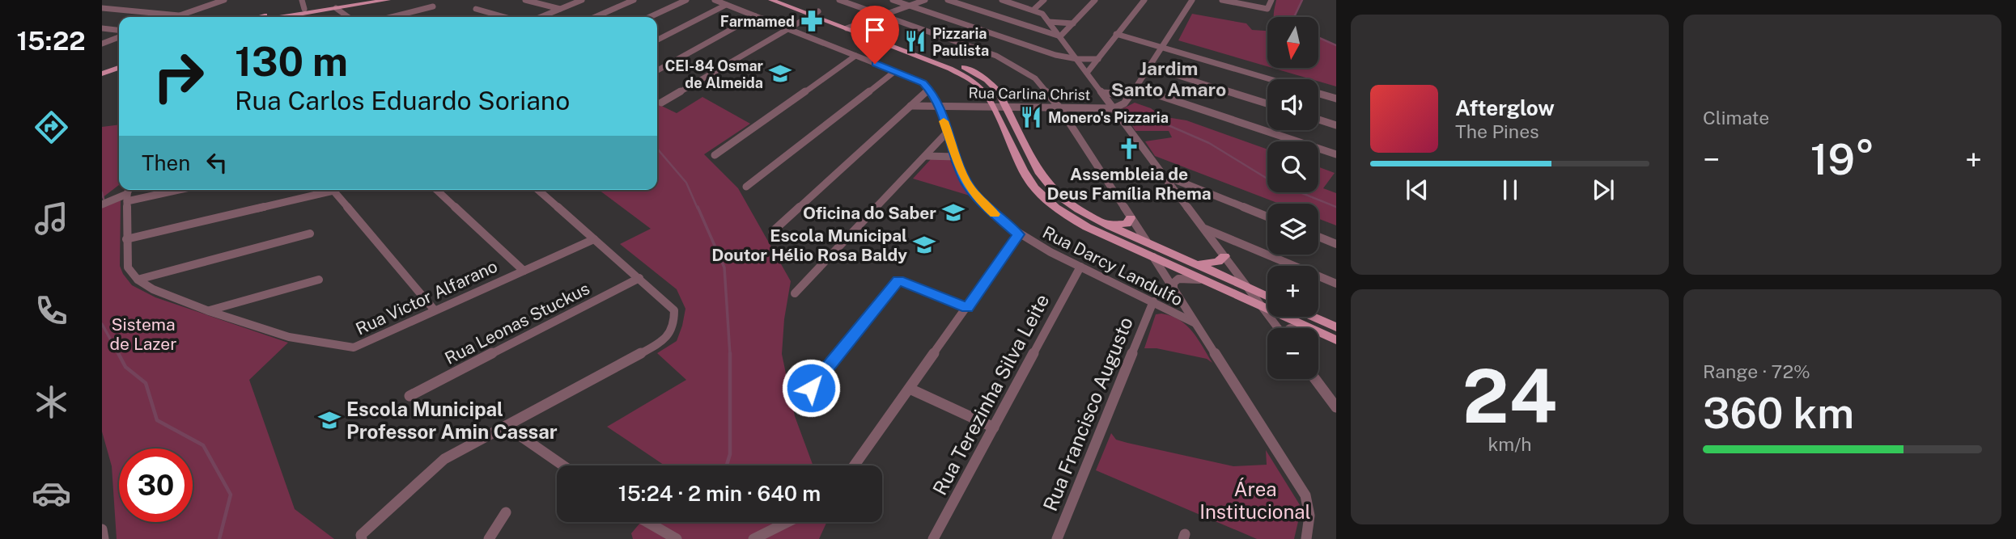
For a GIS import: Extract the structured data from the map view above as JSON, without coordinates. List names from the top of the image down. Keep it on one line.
{"streets":{"street":["Rua Carlina Christ","Rua Darcy Landulfo","Rua Victor Alfarano","Rua Leonas Stuckus","Rua Terezinha Silva Leite","Rua Francisco Augusto"]},"crossings":[["Rua Carlina Christ","Rua Darcy Landulfo"],["Rua Darcy Landulfo","Rua Terezinha Silva Leite"],["Rua Darcy Landulfo","Rua Francisco Augusto"]],"districts":["Jardim Santo Amaro"],"parks":["Sistema de Lazer","Área Institucional"],"places":{"pharmacy":["Farmamed"],"restaurant":["Pizzaria Paulista","Monero's Pizzaria"],"school or university":["CEI-84 Osmar de Almeida","Oficina do Saber","Escola Municipal Doutor Hélio Rosa Baldy","Escola Municipal Professor Amin Cassar"],"church":["Assembleia de Deus Família Rhema"]},"north":"bottom","page":{"tabs":"15:22","tile":["Climate",["24","km/h"],["Range · 72%","360 km"]],"map_buttons":["+","−"],"turn":["130 m","Rua Carlos Eduardo Soriano"],"song":["Afterglow","The Pines"],"then":"Then","heat":["−","19°","+"],"limit":"30","trip":"15:24 · 2 min · 640 m"}}
